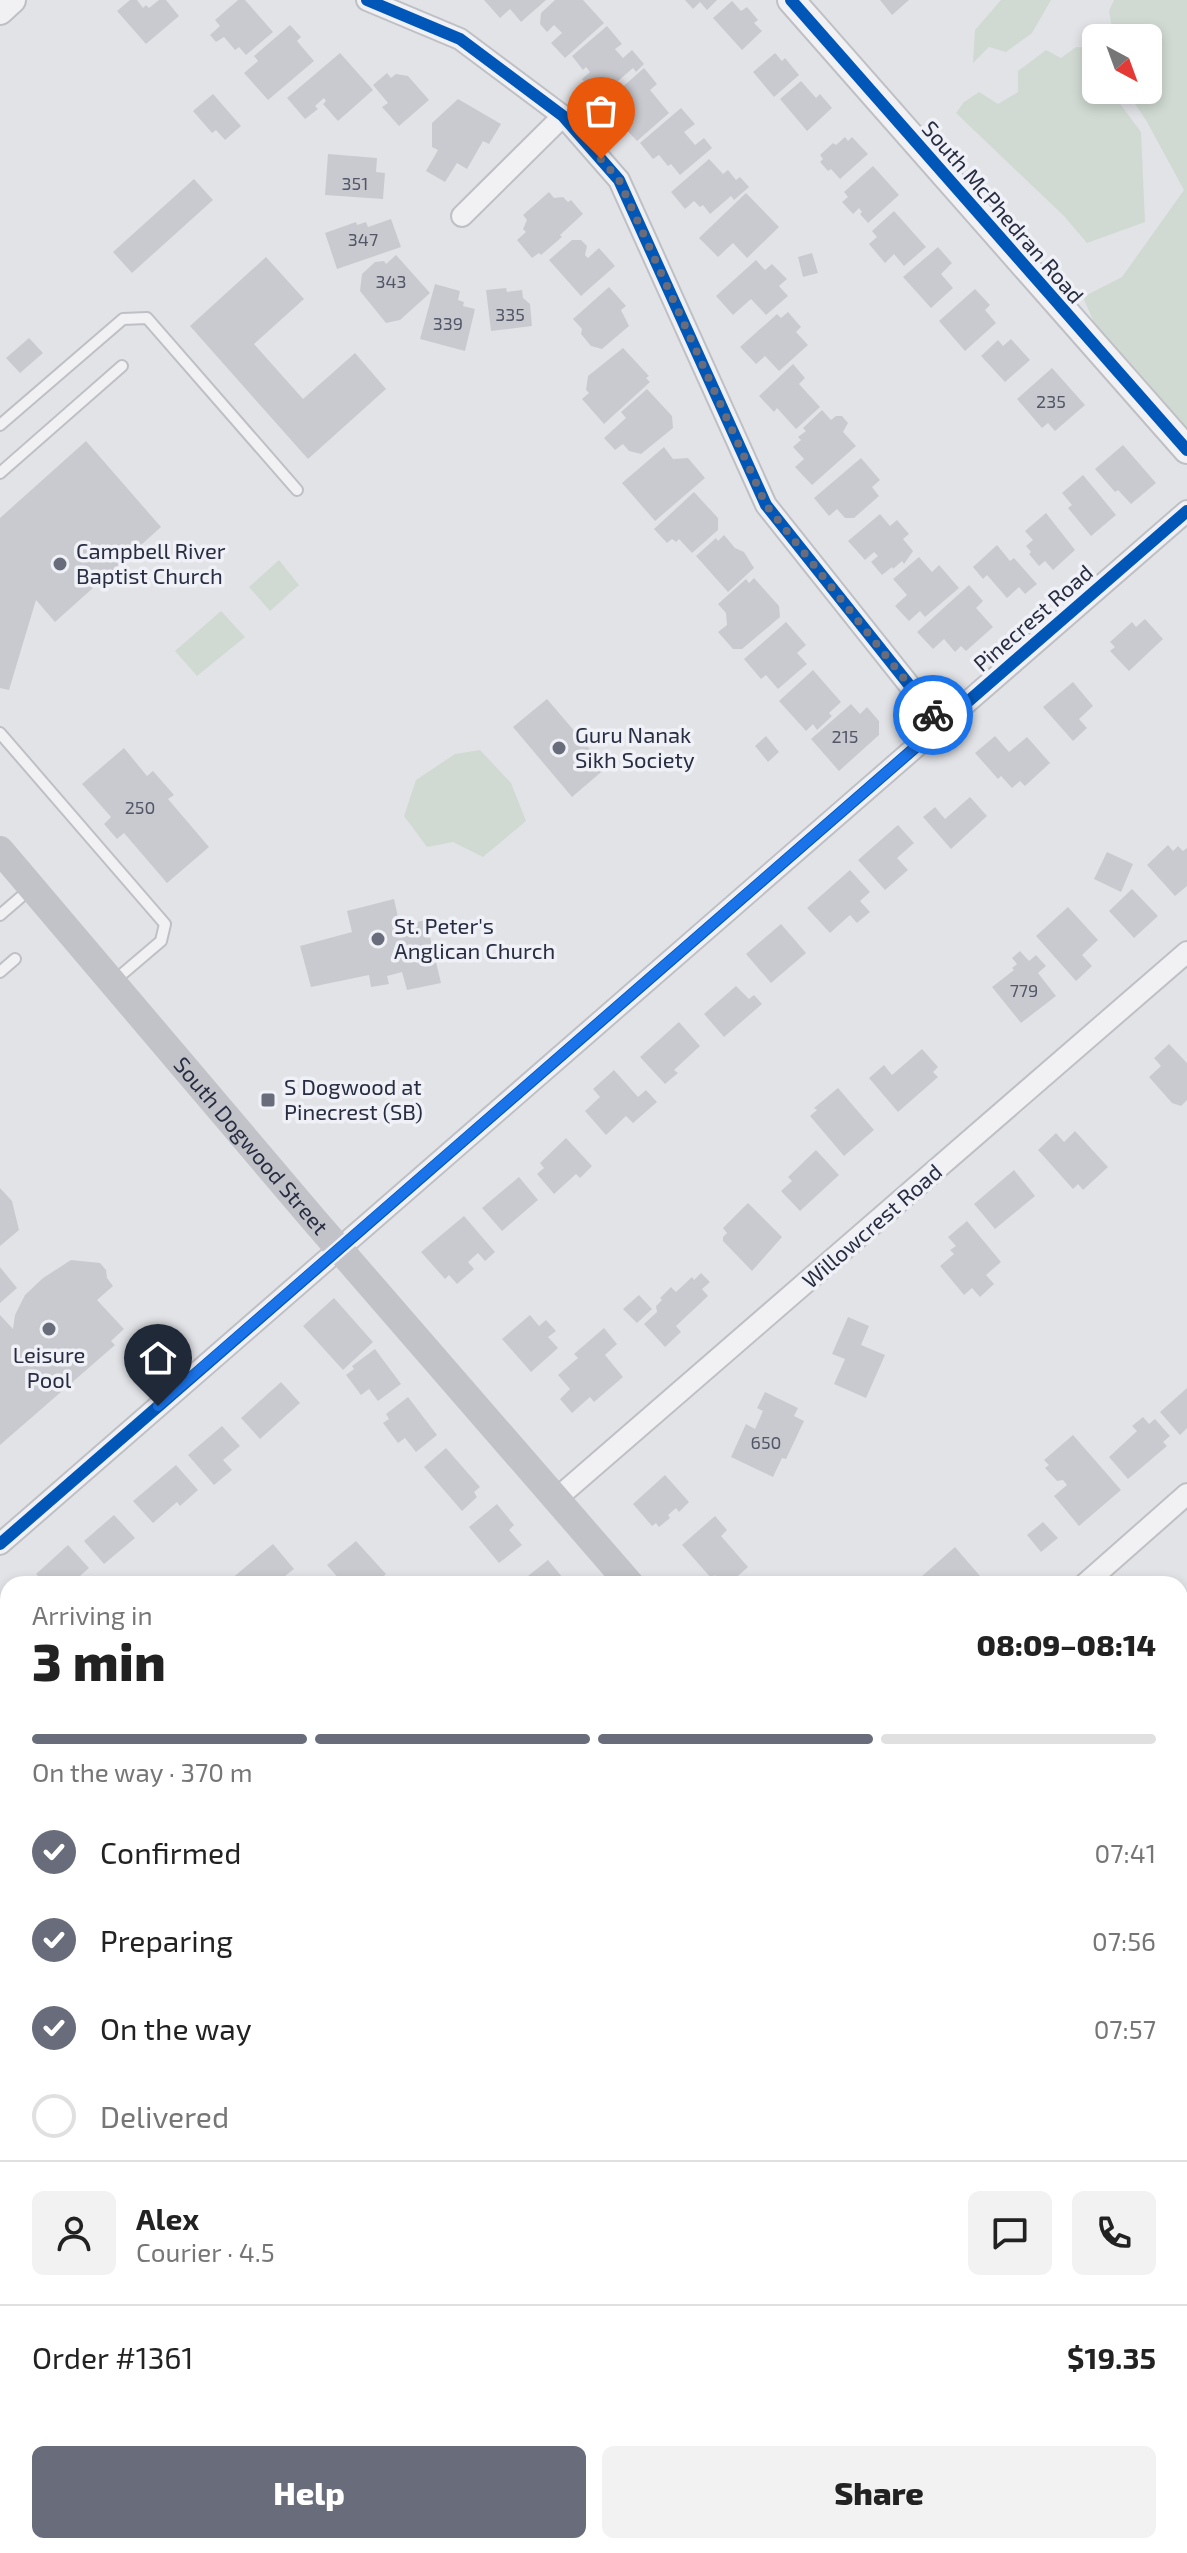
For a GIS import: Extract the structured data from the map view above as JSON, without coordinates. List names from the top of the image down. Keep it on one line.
{"streets":{"main road":["South Dogwood Street"],"street":["South McPhedran Road","Pinecrest Road","Willowcrest Road"]},"crossings":[["Pinecrest Road","South Dogwood Street"],["South Dogwood Street","Willowcrest Road"]],"places":{"other":["Campbell River Baptist Church","Guru Nanak Sikh Society","St. Peter's Anglican Church","Leisure Pool"],"transit":["S Dogwood at Pinecrest (SB)"]},"house_numbers":["351","347","343","335","339","235","215","250","779","650"],"north":"bottom right","page":{"heading":["3 min","Arriving in","08:09–08:14"],"panel":["Alex","Courier · 4.5","Order #1361","$19.35"],"bar":"On the way · 370 m","list":[["Confirmed","07:41"],["Preparing","07:56"],["On the way","07:57"],"Delivered"],"buttons":["Help","Share"]}}
